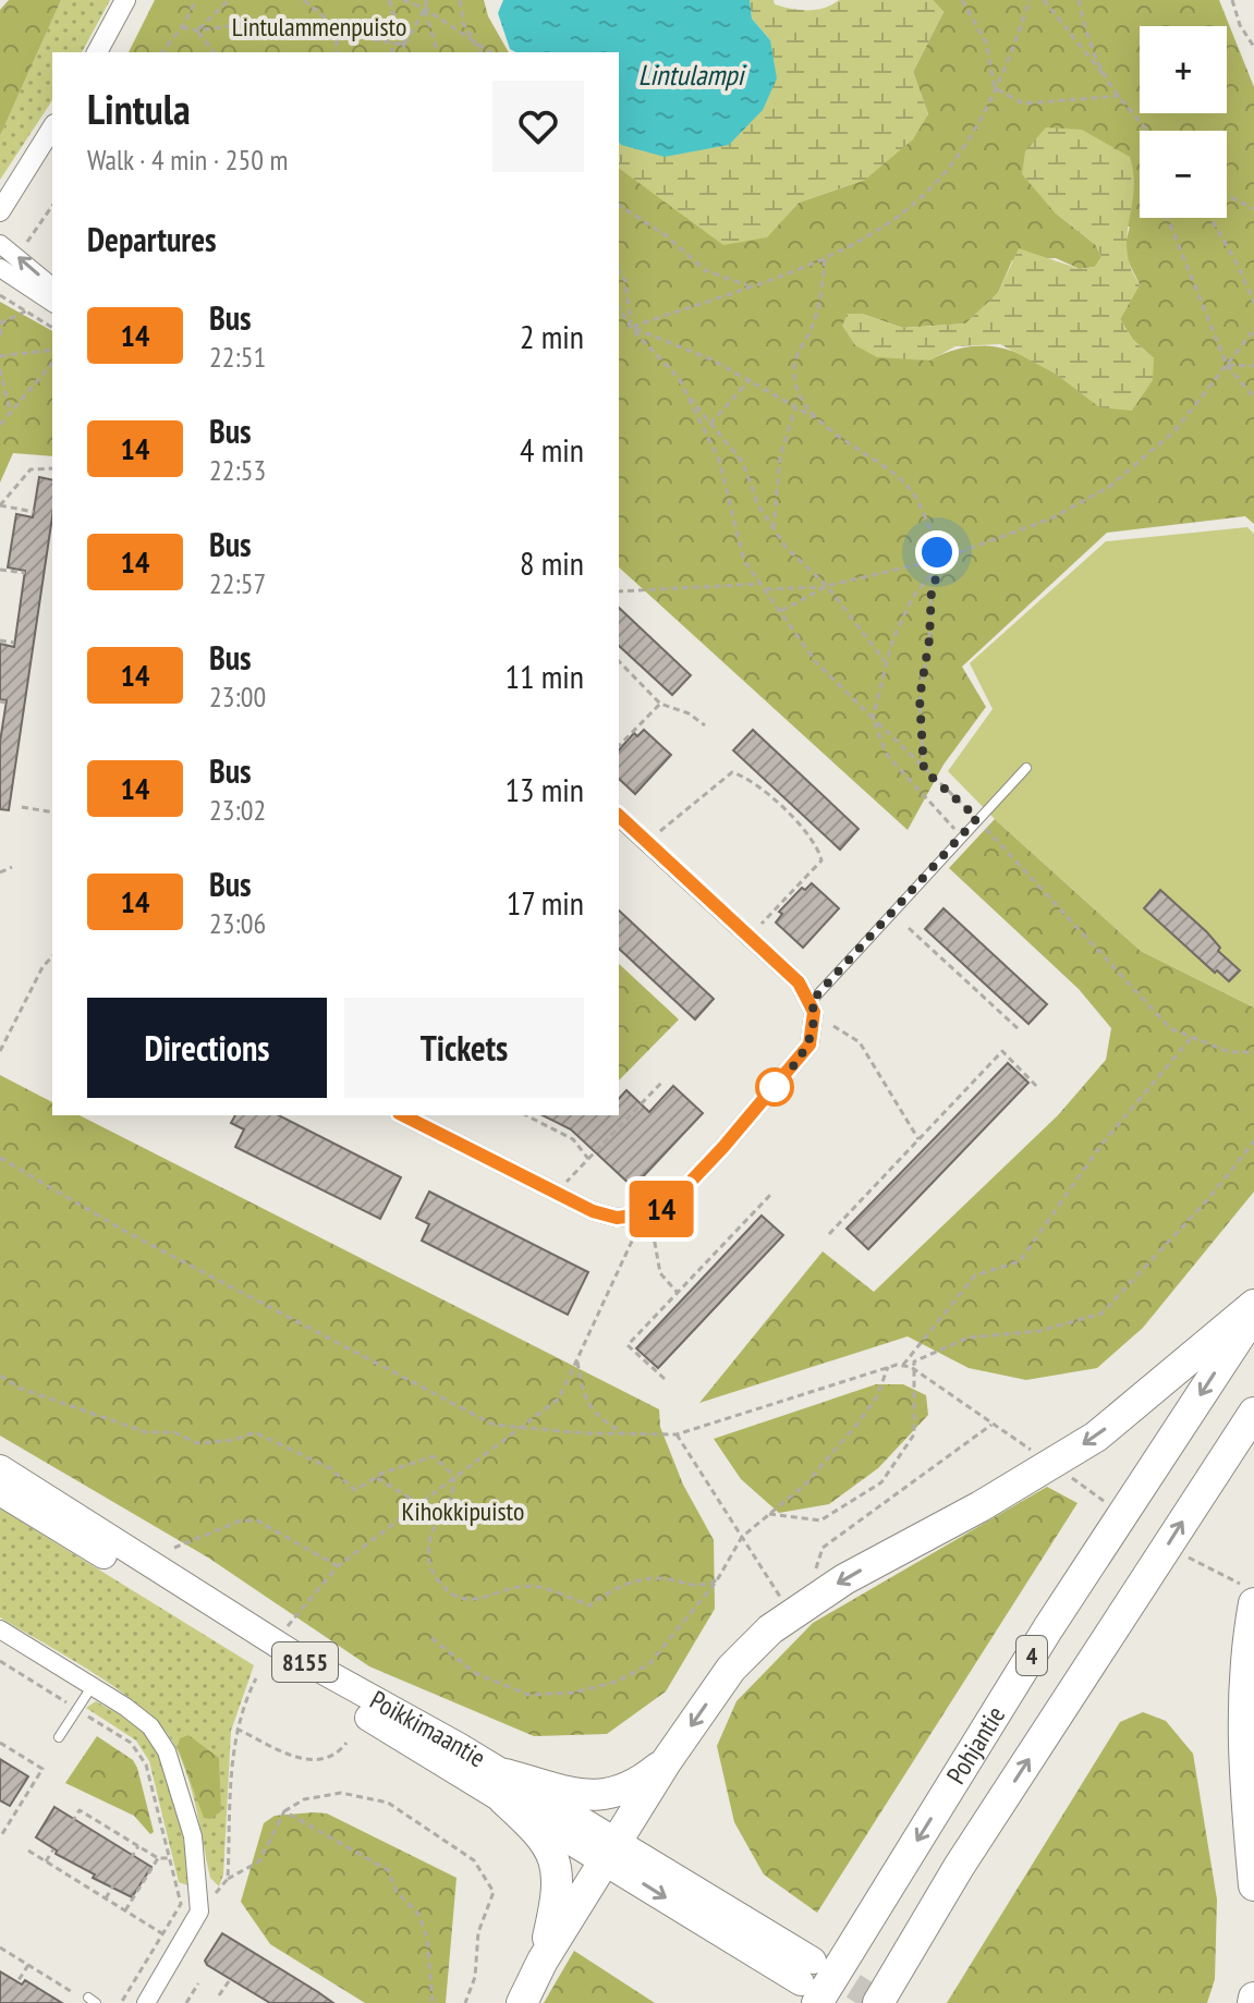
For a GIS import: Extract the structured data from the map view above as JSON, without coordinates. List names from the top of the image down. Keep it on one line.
{"streets":{"highway":["4","Pohjantie"],"main road":["8155","Poikkimaantie"]},"crossings":[["Poikkimaantie","Pohjantie"]],"water":["Lintulampi"],"parks":["Lintulammenpuisto","Kihokkipuisto"],"lines":["bus line 14"],"page":{"on_map":"14","map_buttons":["+","−"],"heading":[["Lintula","Walk · 4 min · 250 m"],"Departures"],"list":[{"mark":"14","name":"Bus","note":"22:51","value":"2 min"},{"mark":"14","name":"Bus","note":"22:53","value":"4 min"},{"mark":"14","name":"Bus","note":"22:57","value":"8 min"},{"mark":"14","name":"Bus","note":"23:00","value":"11 min"},{"mark":"14","name":"Bus","note":"23:02","value":"13 min"},{"mark":"14","name":"Bus","note":"23:06","value":"17 min"}],"buttons":["Directions","Tickets"]}}
